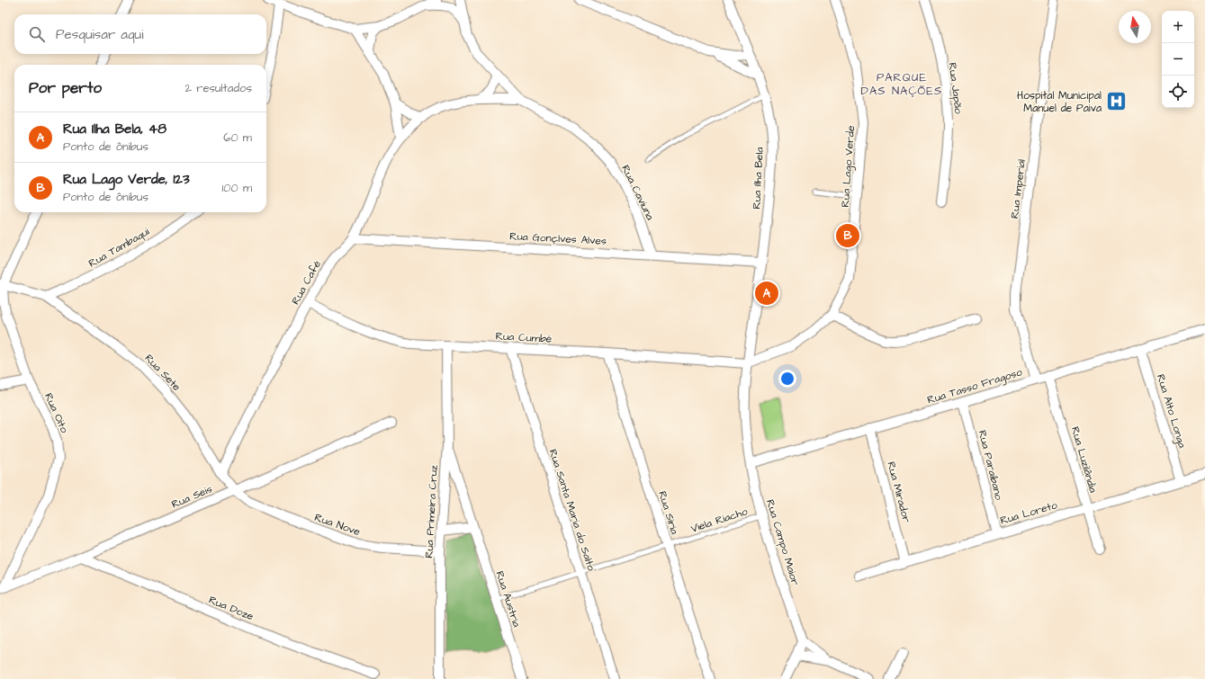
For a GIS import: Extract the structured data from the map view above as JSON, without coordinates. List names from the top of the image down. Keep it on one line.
{"streets":{"street":["Rua Japão","Rua Lago Verde","Rua Ilha Bela","Rua Imperial","Rua Caviuna","Rua Gonçlves Alves","Rua Tambaqui","Rua Café","Rua Cumbé","Rua Sete","Rua Tasso Fragoso","Rua Alto Longa","Rua Oito","Rua Luzilândia","Rua Paraibano","Rua Mirador","Rua Seis","Rua Santa Maria do Salto","Rua Primeira Cruz","Rua Siria","Rua Loreto","Rua Nove","Rua Campo Maior","Rua Austria","Rua Doze"],"lane":["Viela Riacho"]},"crossings":[["Rua Lago Verde","Rua Ilha Bela"],["Rua Lago Verde","Rua Cumbé"],["Rua Lago Verde","Rua Campo Maior"],["Rua Ilha Bela","Rua Gonçlves Alves"],["Rua Ilha Bela","Rua Cumbé"],["Rua Ilha Bela","Rua Campo Maior"],["Rua Imperial","Rua Tasso Fragoso"],["Rua Caviuna","Rua Gonçlves Alves"],["Rua Caviuna","Rua Café"],["Rua Gonçlves Alves","Rua Café"],["Rua Tambaqui","Rua Sete"],["Rua Café","Rua Cumbé"],["Rua Café","Rua Sete"],["Rua Cumbé","Rua Santa Maria do Salto"],["Rua Cumbé","Rua Primeira Cruz"],["Rua Cumbé","Rua Siria"],["Rua Cumbé","Rua Campo Maior"],["Rua Sete","Rua Seis"],["Rua Sete","Rua Nove"],["Rua Tasso Fragoso","Rua Alto Longa"],["Rua Tasso Fragoso","Rua Luzilândia"],["Rua Tasso Fragoso","Rua Paraibano"],["Rua Tasso Fragoso","Rua Mirador"],["Rua Tasso Fragoso","Rua Campo Maior"],["Rua Alto Longa","Rua Loreto"],["Rua Oito","Rua Seis"],["Rua Luzilândia","Rua Loreto"],["Rua Paraibano","Rua Loreto"],["Rua Mirador","Rua Loreto"],["Rua Seis","Rua Nove"],["Rua Seis","Rua Doze"],["Rua Santa Maria do Salto","Viela Riacho"],["Rua Primeira Cruz","Rua Nove"],["Rua Primeira Cruz","Rua Austria"],["Rua Siria","Viela Riacho"],["Viela Riacho","Rua Campo Maior"],["Viela Riacho","Rua Austria"]],"districts":["PARQUE DAS NAÇÕES"],"places":{"hospital":["Hospital Municipal Manuel de Paiva"]},"north":"top","page":{"map_buttons":["+","−"],"search":"Pesquisar aqui","heading":["Por perto","2 resultados"],"list":[{"mark":"A","name":"Rua Ilha Bela, 48","note":"Ponto de ônibus","value":"60 m"},{"mark":"B","name":"Rua Lago Verde, 123","note":"Ponto de ônibus","value":"100 m"}],"pins":["B","A"]}}
